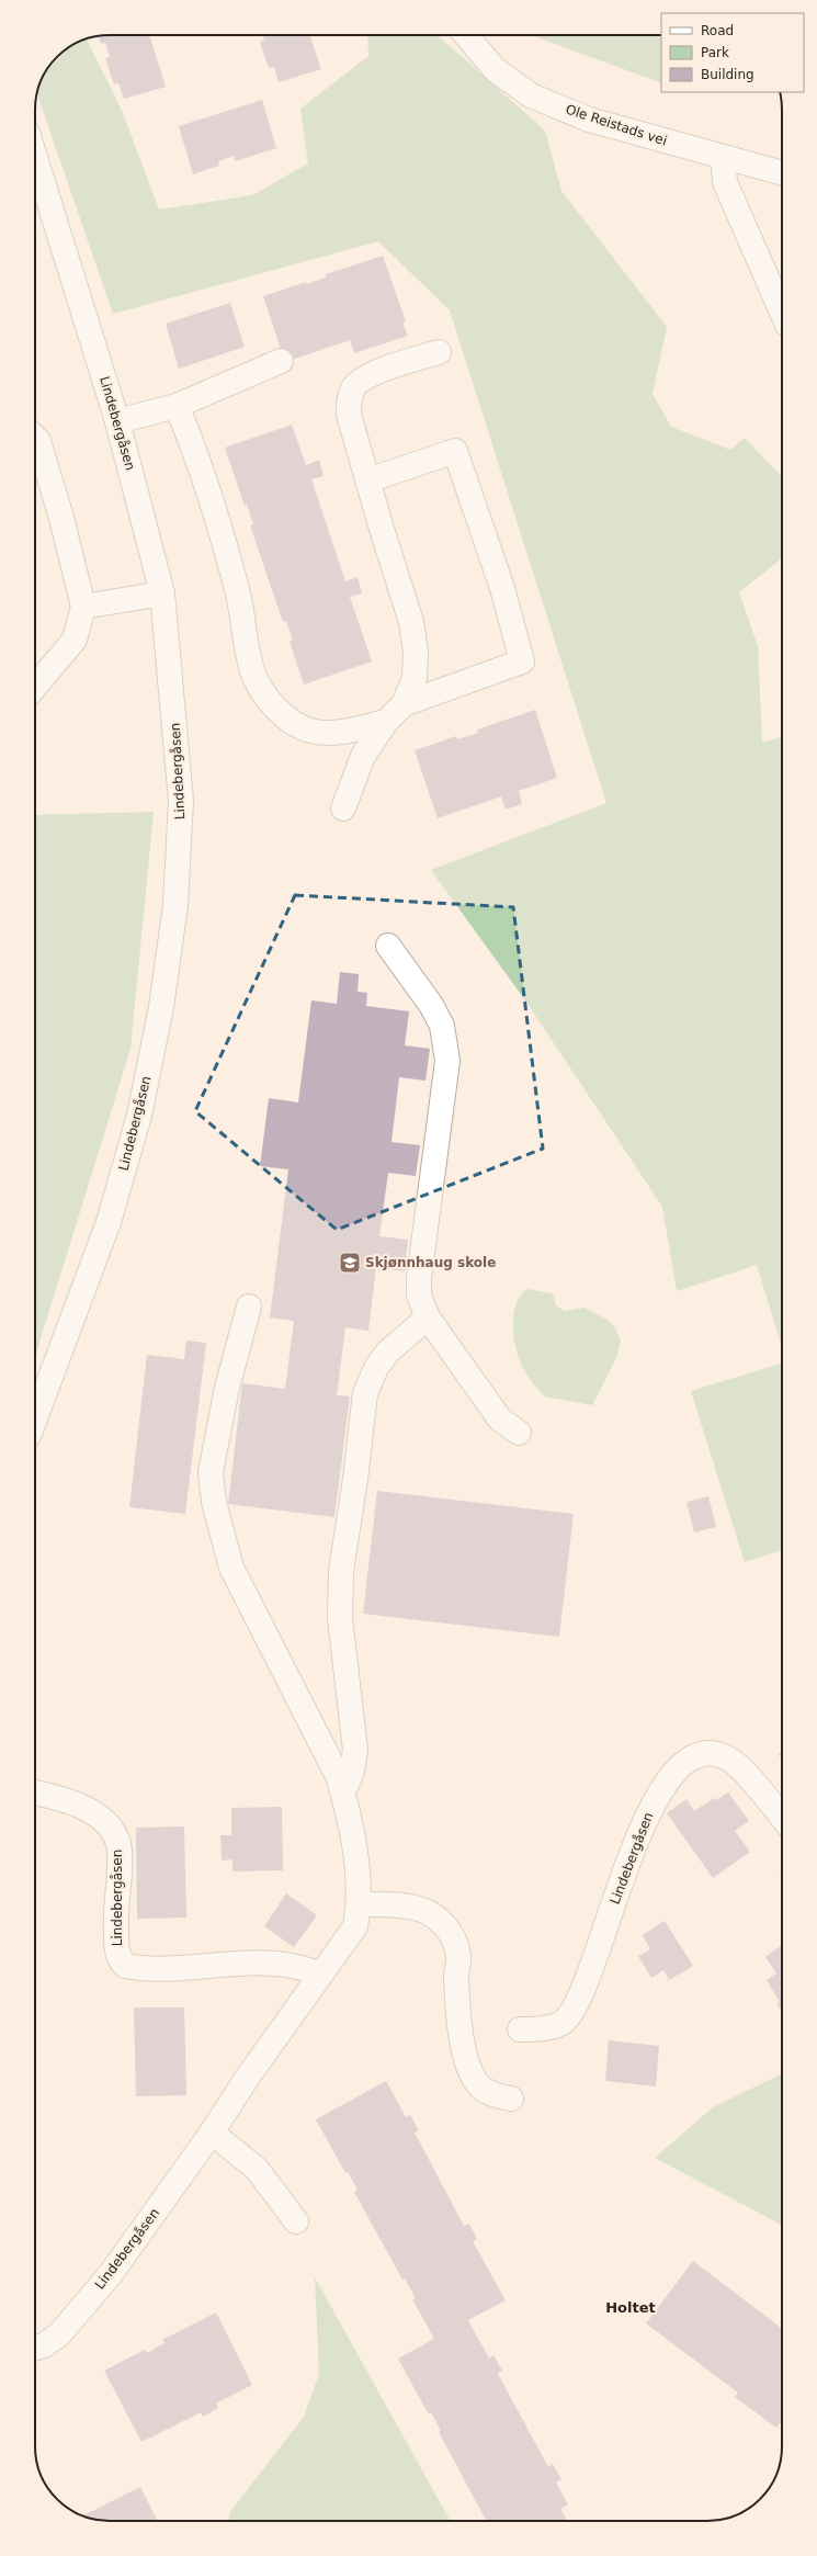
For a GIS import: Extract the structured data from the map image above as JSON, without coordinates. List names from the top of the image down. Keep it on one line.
{"streets":{"street":["Ole Reistads vei","Lindebergåsen"]},"districts":["Holtet"],"places":{"school or university":["Skjønnhaug skole"]},"legend":["Road","Park","Building"]}
